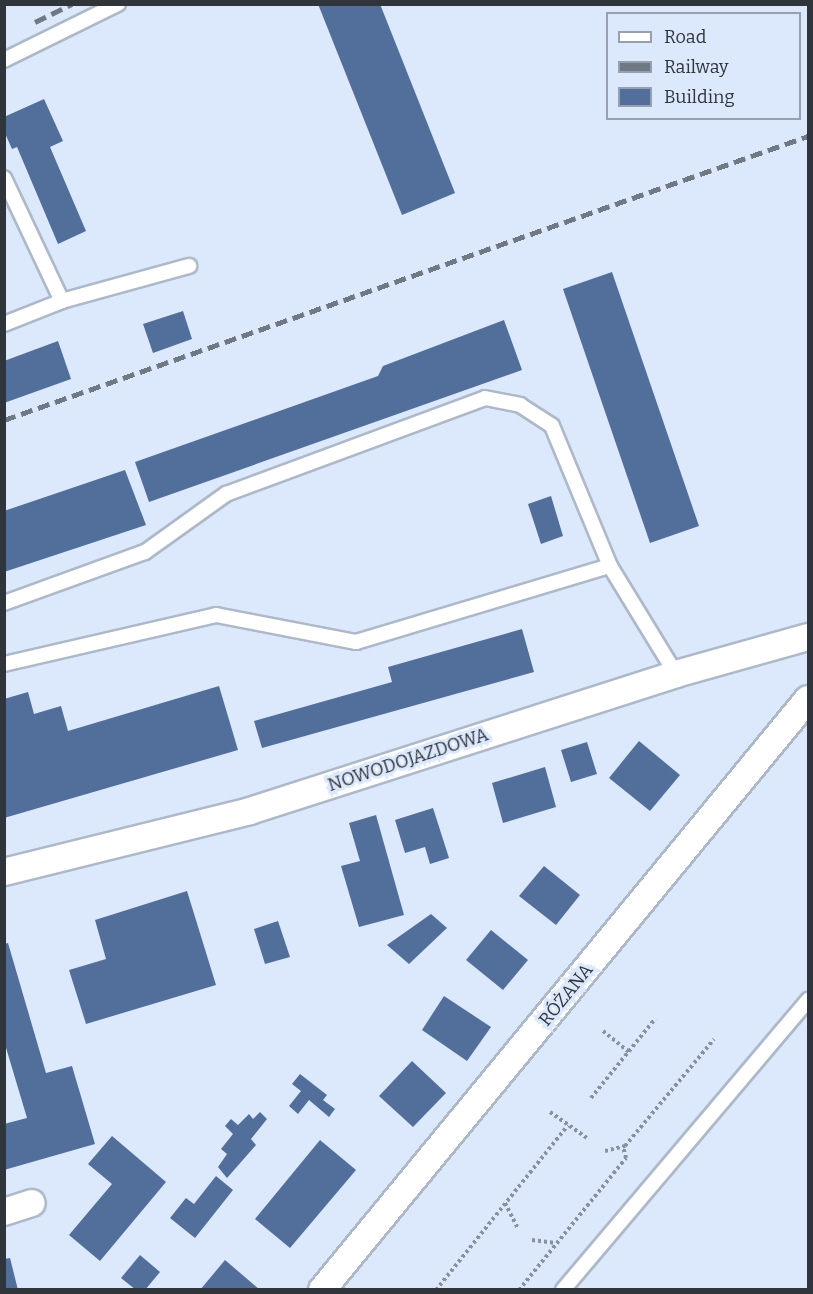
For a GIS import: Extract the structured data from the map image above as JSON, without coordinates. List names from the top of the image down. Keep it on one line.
{"streets":{"street":["NOWODOJAZDOWA","RÓŻANA"]},"legend":["Road","Railway","Building"]}
